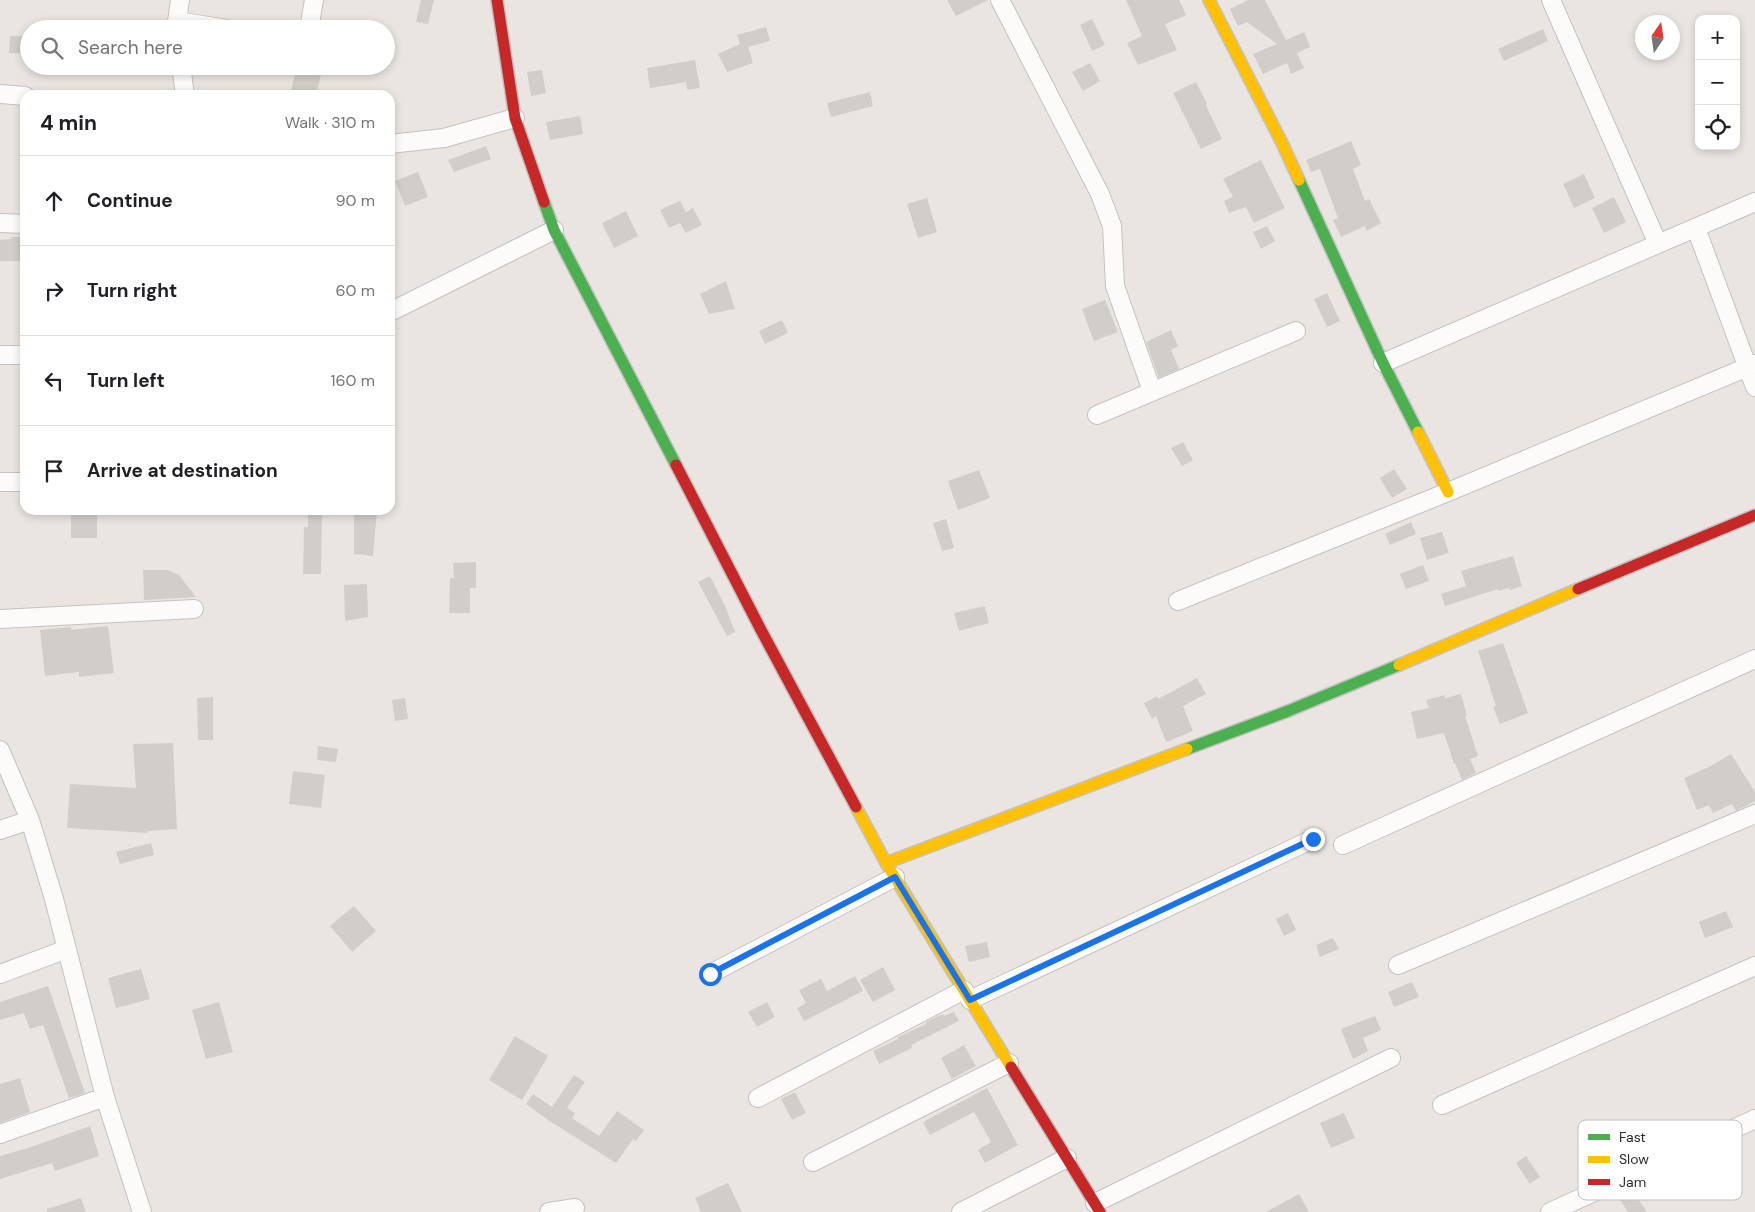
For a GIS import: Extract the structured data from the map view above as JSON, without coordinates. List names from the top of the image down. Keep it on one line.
{"legend":["Fast","Slow","Jam"],"north":"top","page":{"map_buttons":["+","−"],"search":"Search here","heading":["4 min","Walk · 310 m"],"list":[["Continue","90 m"],["Turn right","60 m"],["Turn left","160 m"],"Arrive at destination"]}}
